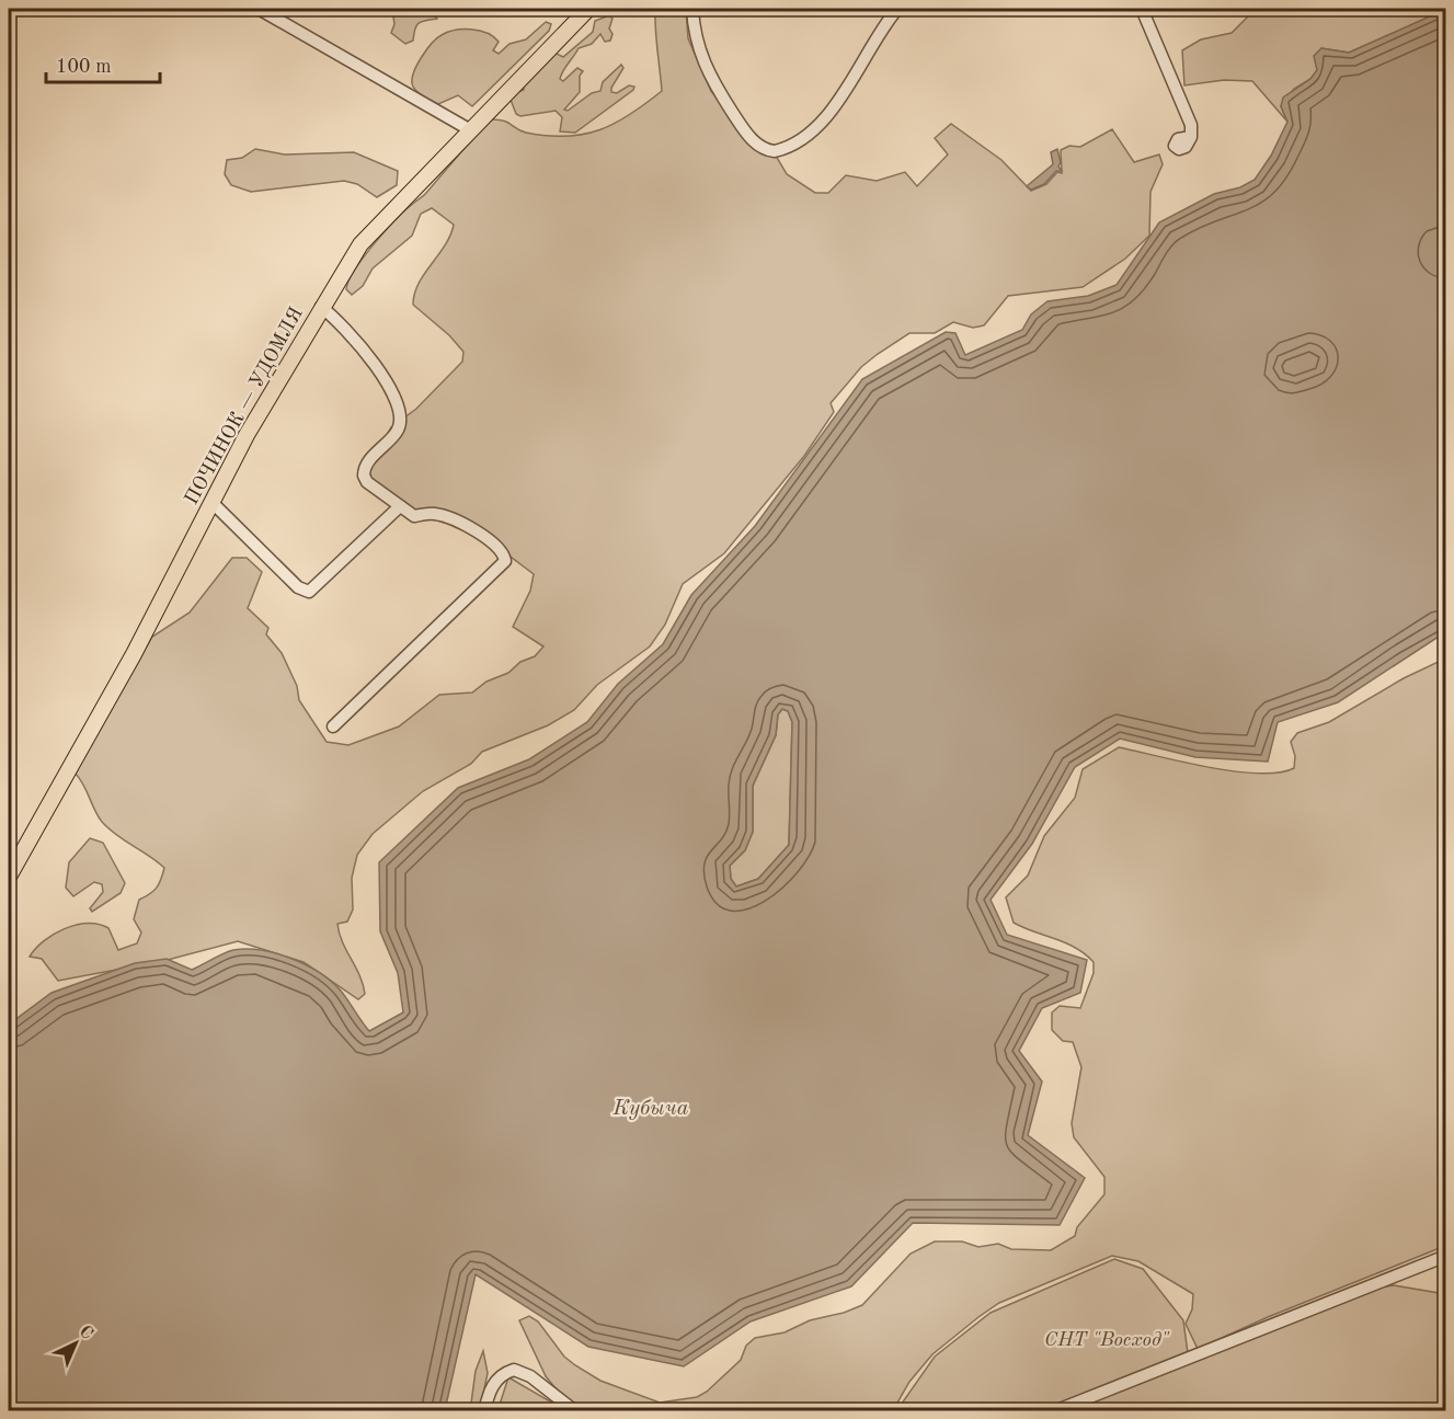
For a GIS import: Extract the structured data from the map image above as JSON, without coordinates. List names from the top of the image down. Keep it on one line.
{"streets":{"main road":["ПОЧИНОК — УДОМЛЯ"]},"water":["Кубыча"],"parks":["СНТ \"Восход\""],"scale_bar":"100 m","north":"top right"}
